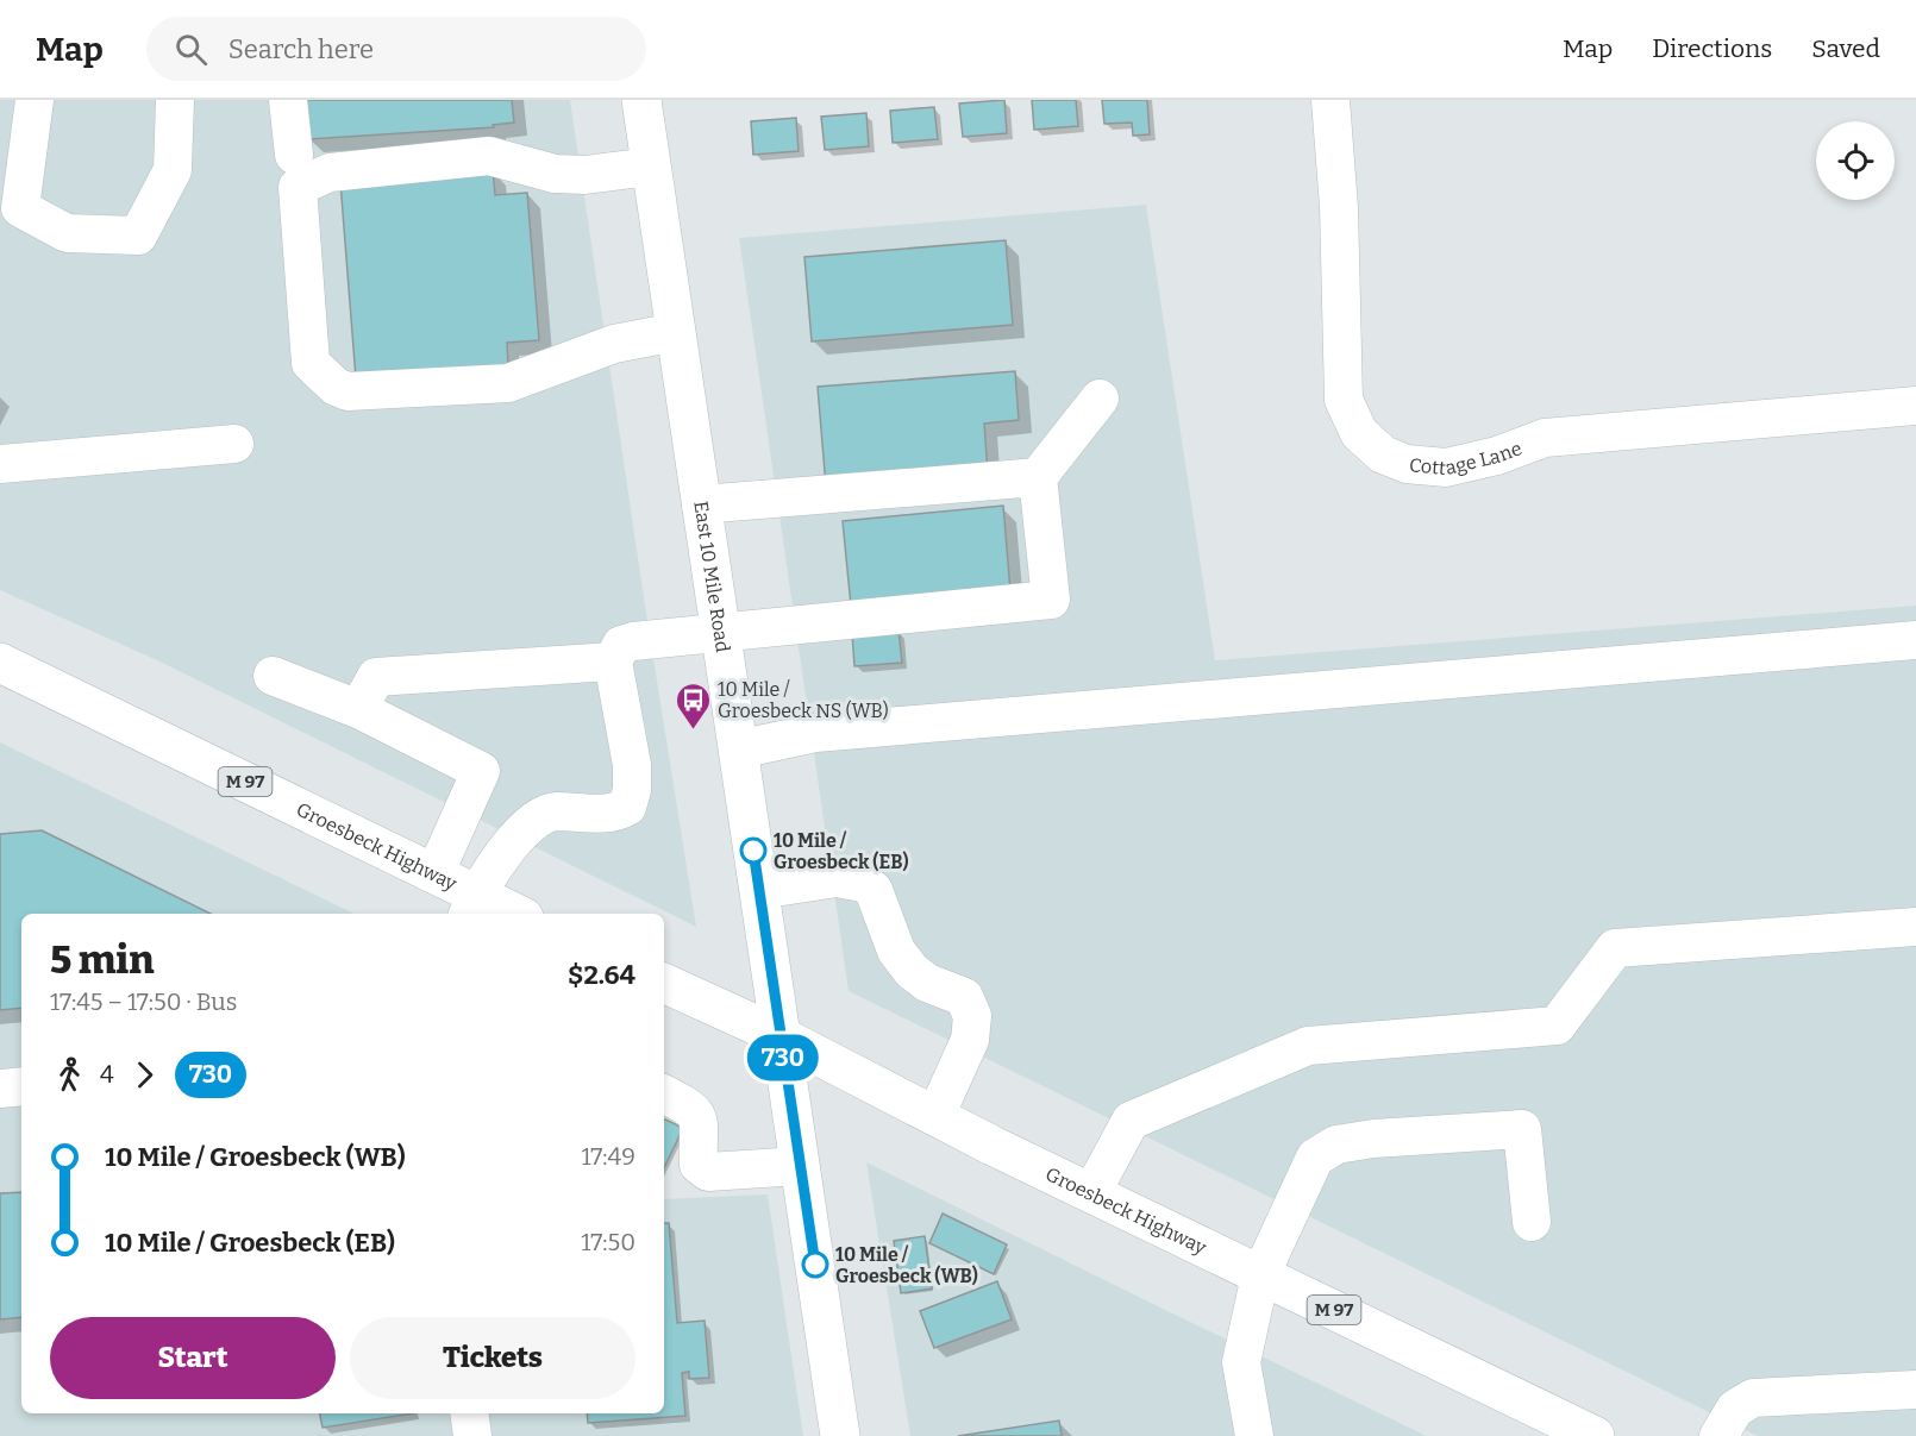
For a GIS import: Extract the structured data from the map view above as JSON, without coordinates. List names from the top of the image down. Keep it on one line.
{"streets":{"main road":["East 10 Mile Road","M 97","Groesbeck Highway"],"street":["Cottage Lane"]},"crossings":[["East 10 Mile Road","Groesbeck Highway"]],"places":{"bus stop":["10 Mile / Groesbeck NS (WB)"],"other":["10 Mile / Groesbeck (EB)","10 Mile / Groesbeck (WB)"]},"lines":["bus line 730"],"page":{"header":"Map","search":"Search here","nav":["Map","Directions","Saved"],"on_map":"730","heading":["5 min","17:45 – 17:50 · Bus","$2.64"],"legs":["4","730"],"list":[{"name":"10 Mile / Groesbeck (WB)","value":"17:49"},{"name":"10 Mile / Groesbeck (EB)","value":"17:50"}],"buttons":["Start","Tickets"]}}
